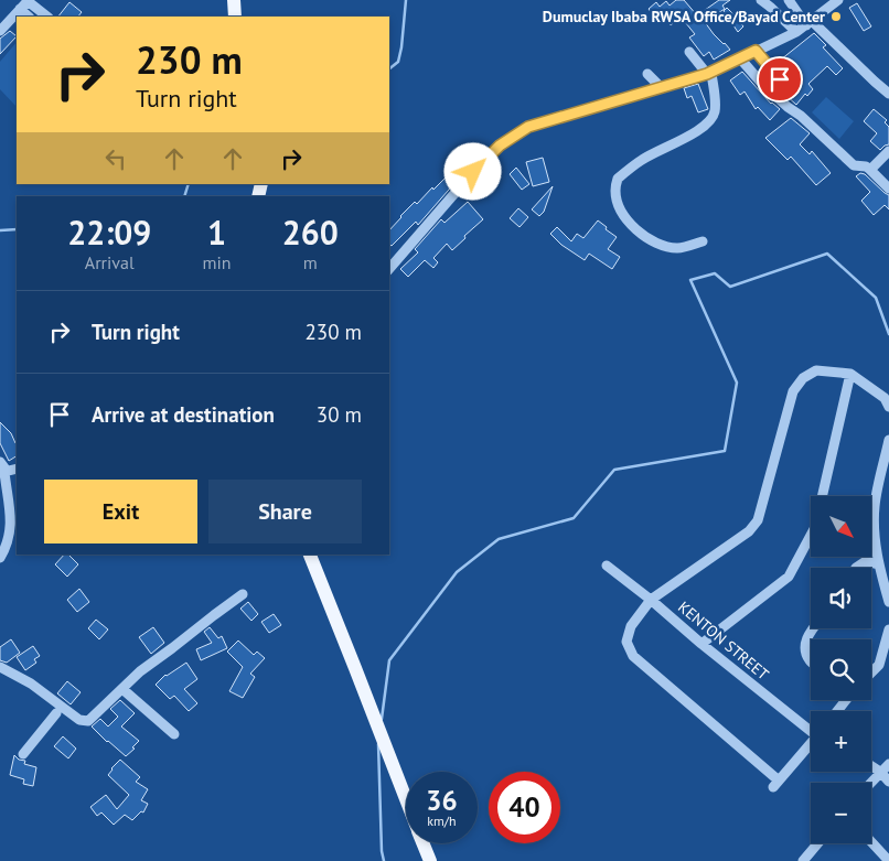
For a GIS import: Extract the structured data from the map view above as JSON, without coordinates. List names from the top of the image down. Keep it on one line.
{"streets":{"street":["KENTON STREET"]},"places":["Dumuclay Ibaba RWSA Office/Bayad Center"],"north":"bottom right","page":{"turn":["230 m","Turn right"],"eta":["22:09","Arrival","1","min","260","m"],"list":[{"name":"Turn right","value":"230 m"},{"name":"Arrive at destination","value":"30 m"}],"buttons":["Exit","Share"],"map_buttons":["+","−"],"speed":"36 km/h","limit":"40"}}
